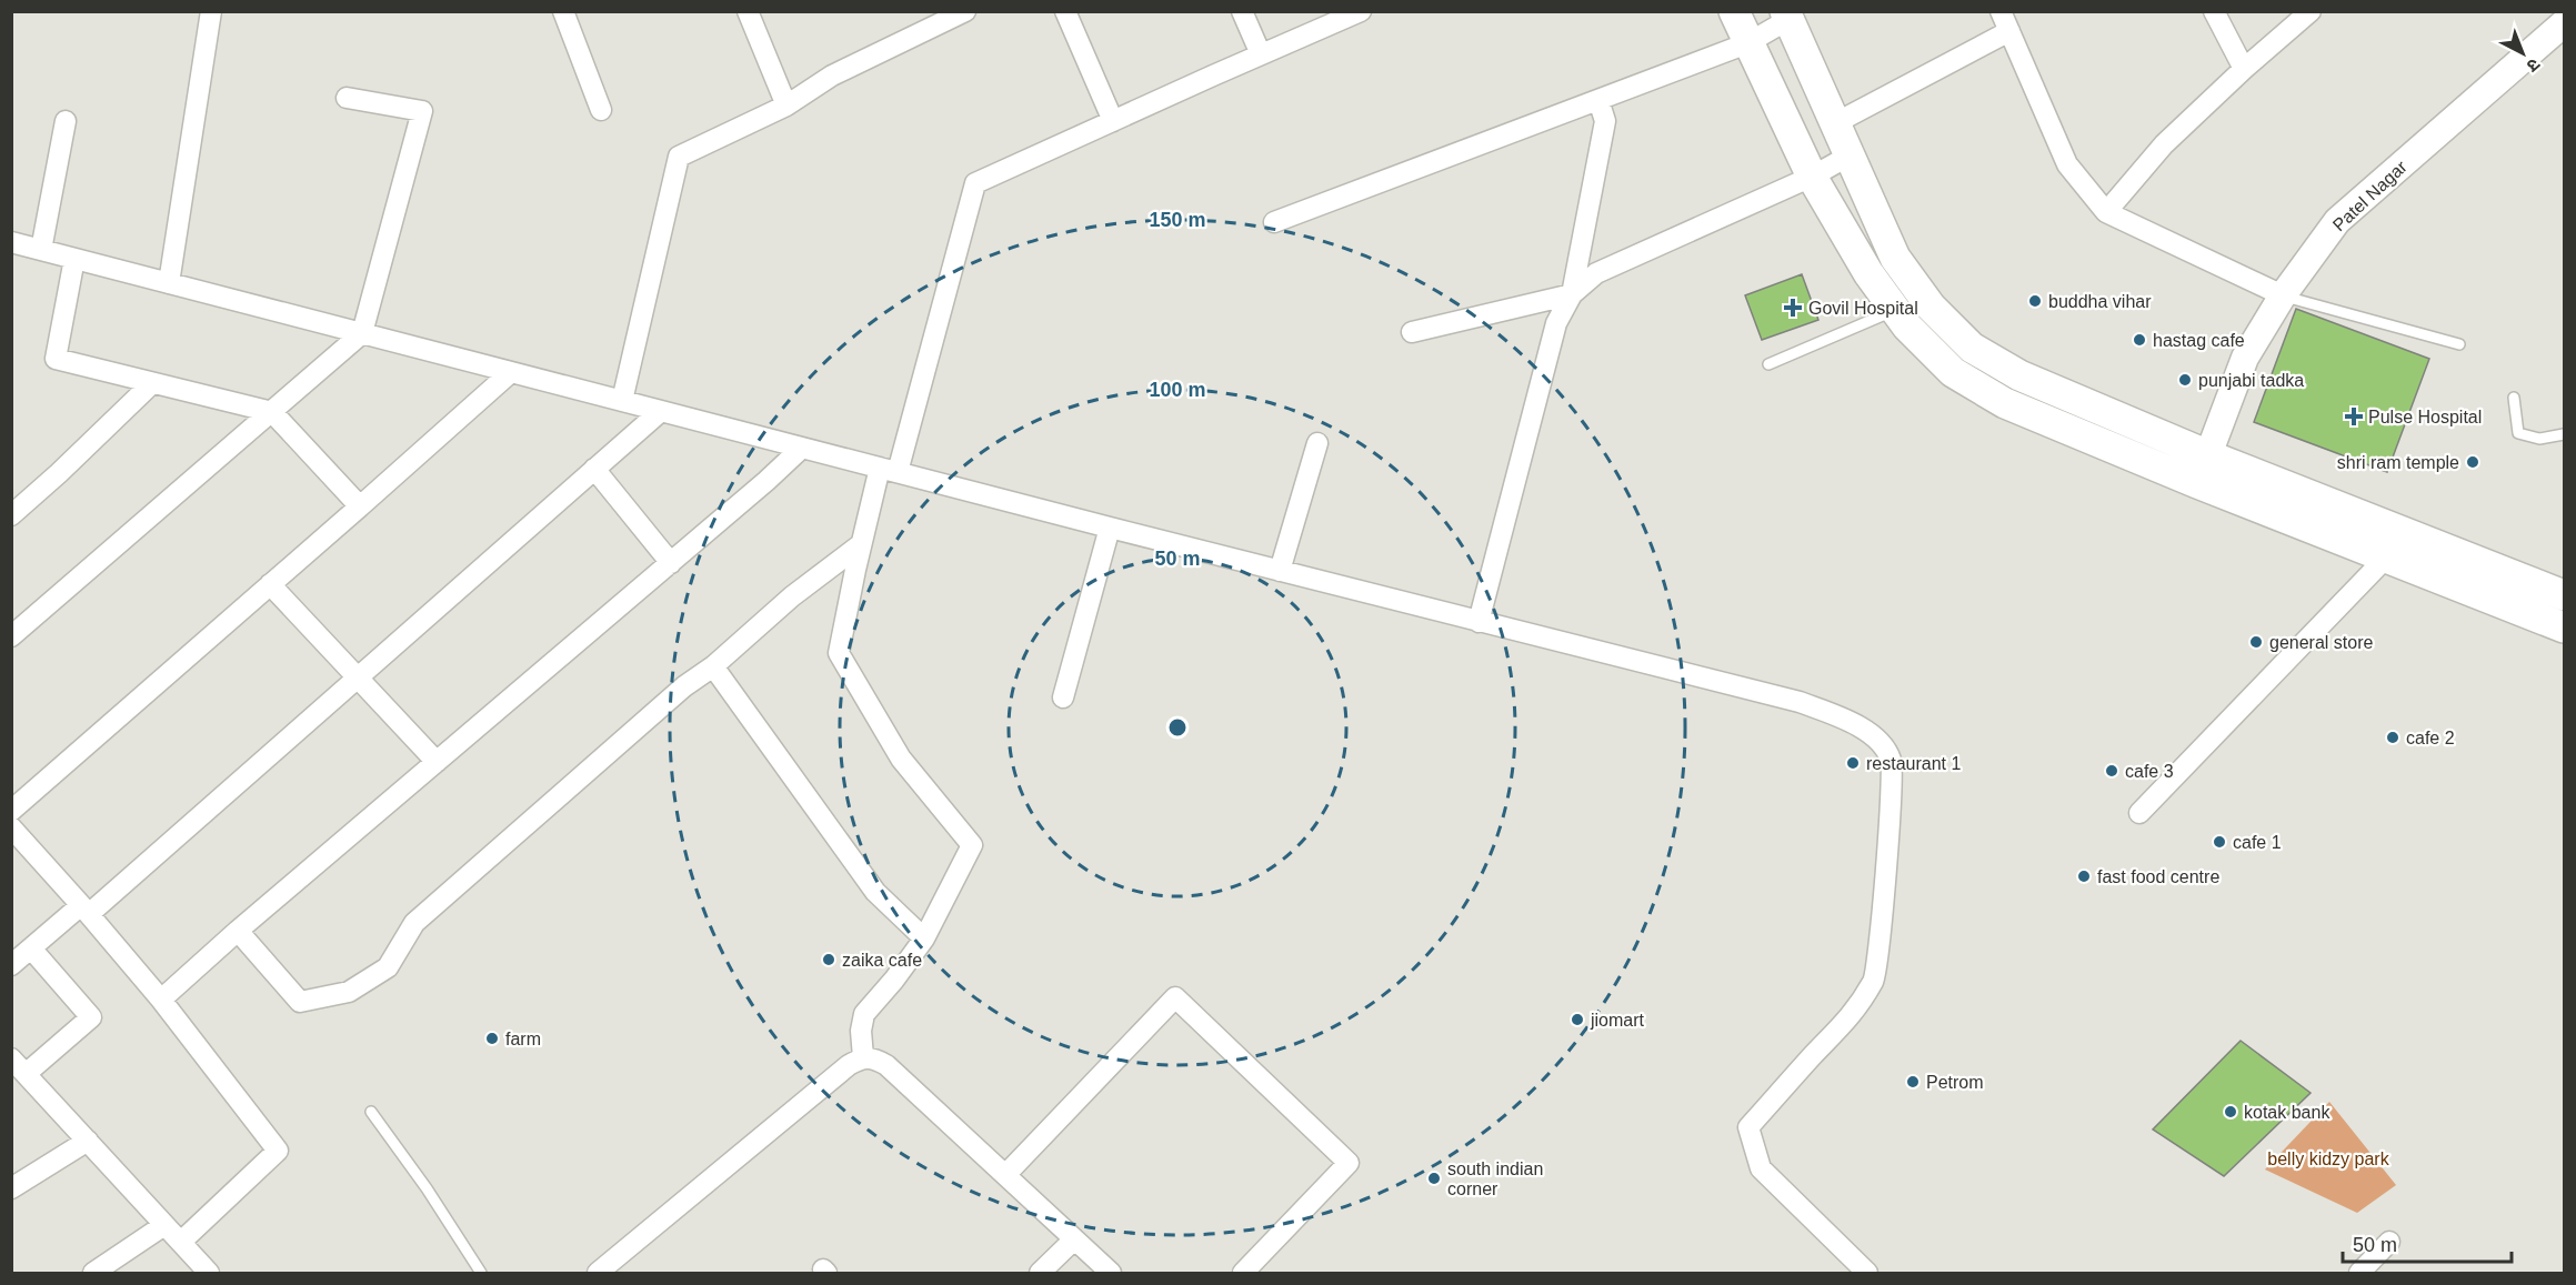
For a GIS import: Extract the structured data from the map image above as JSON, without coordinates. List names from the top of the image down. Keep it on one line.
{"streets":{"street":["Patel Nagar"]},"parks":["belly kidzy park"],"places":{"other":["buddha vihar","hastag cafe","punjabi tadka","shri ram temple","general store","cafe 2","restaurant 1","cafe 3","cafe 1","fast food centre","zaika cafe","jiomart","farm","Petrom","kotak bank","south indian corner"],"health":["Govil Hospital","Pulse Hospital"]},"scale_bar":"50 m","north":"bottom right","rings":["150 m","100 m","50 m"]}
